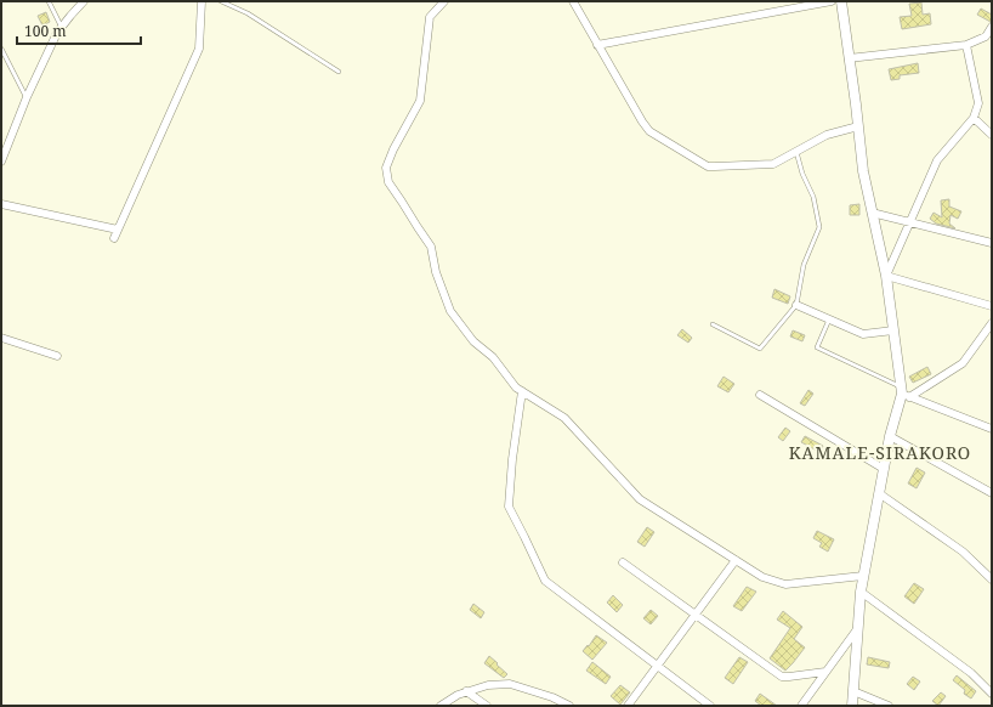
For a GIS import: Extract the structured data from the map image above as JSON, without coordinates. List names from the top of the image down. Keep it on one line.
{"districts":["KAMALE-SIRAKORO"],"scale_bar":"100 m"}
